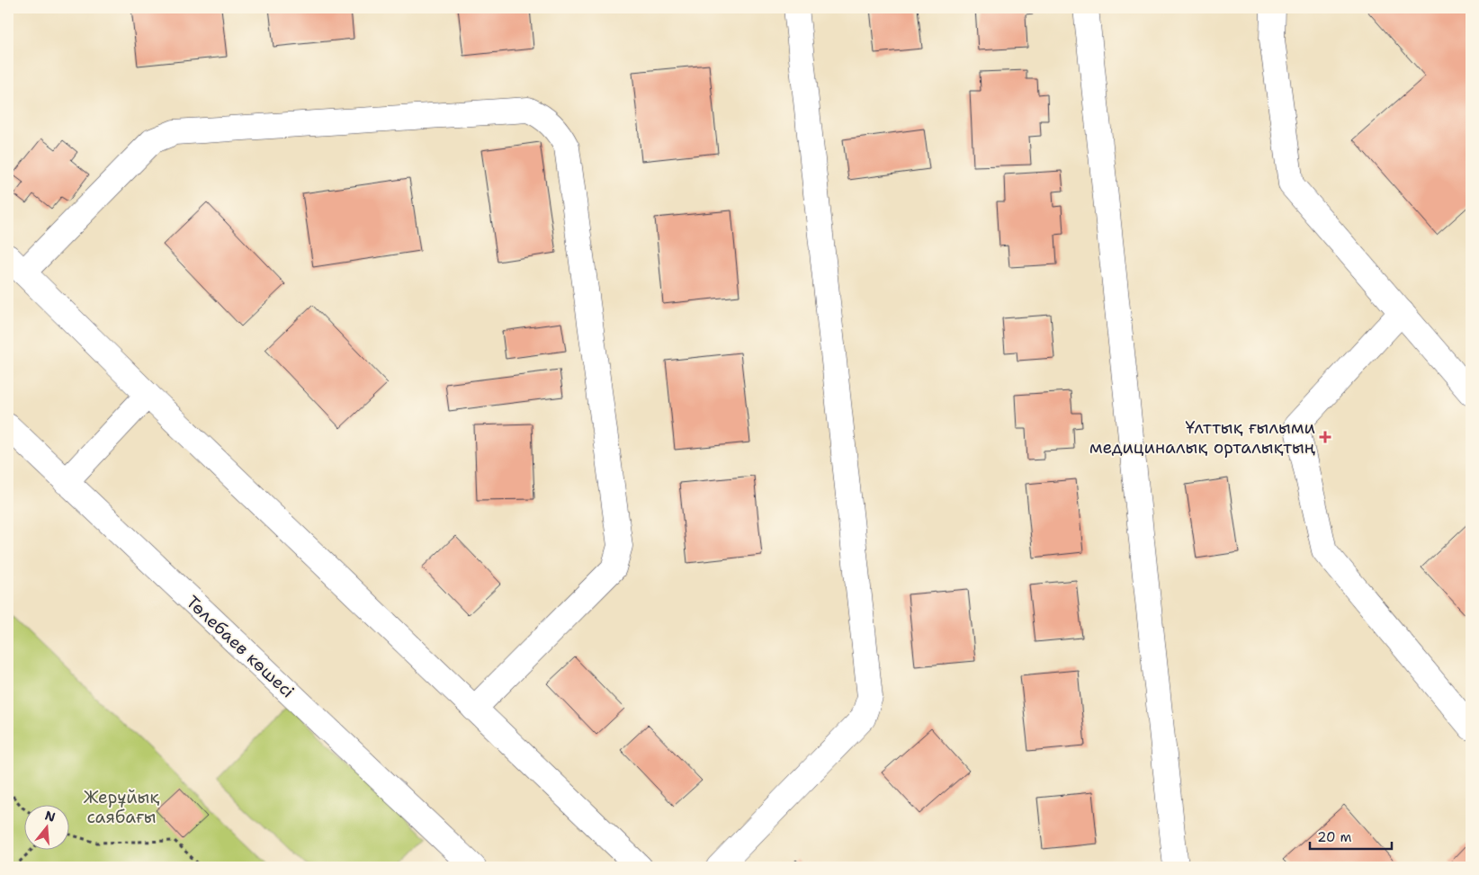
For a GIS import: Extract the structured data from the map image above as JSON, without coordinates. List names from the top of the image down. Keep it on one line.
{"streets":{"street":["Төлебаев көшесі"]},"parks":["Жерұйық саябағы"],"places":{"health":["Ұлттық ғылыми медициналық орталықтың"]},"scale_bar":"20 m","north":"top"}
